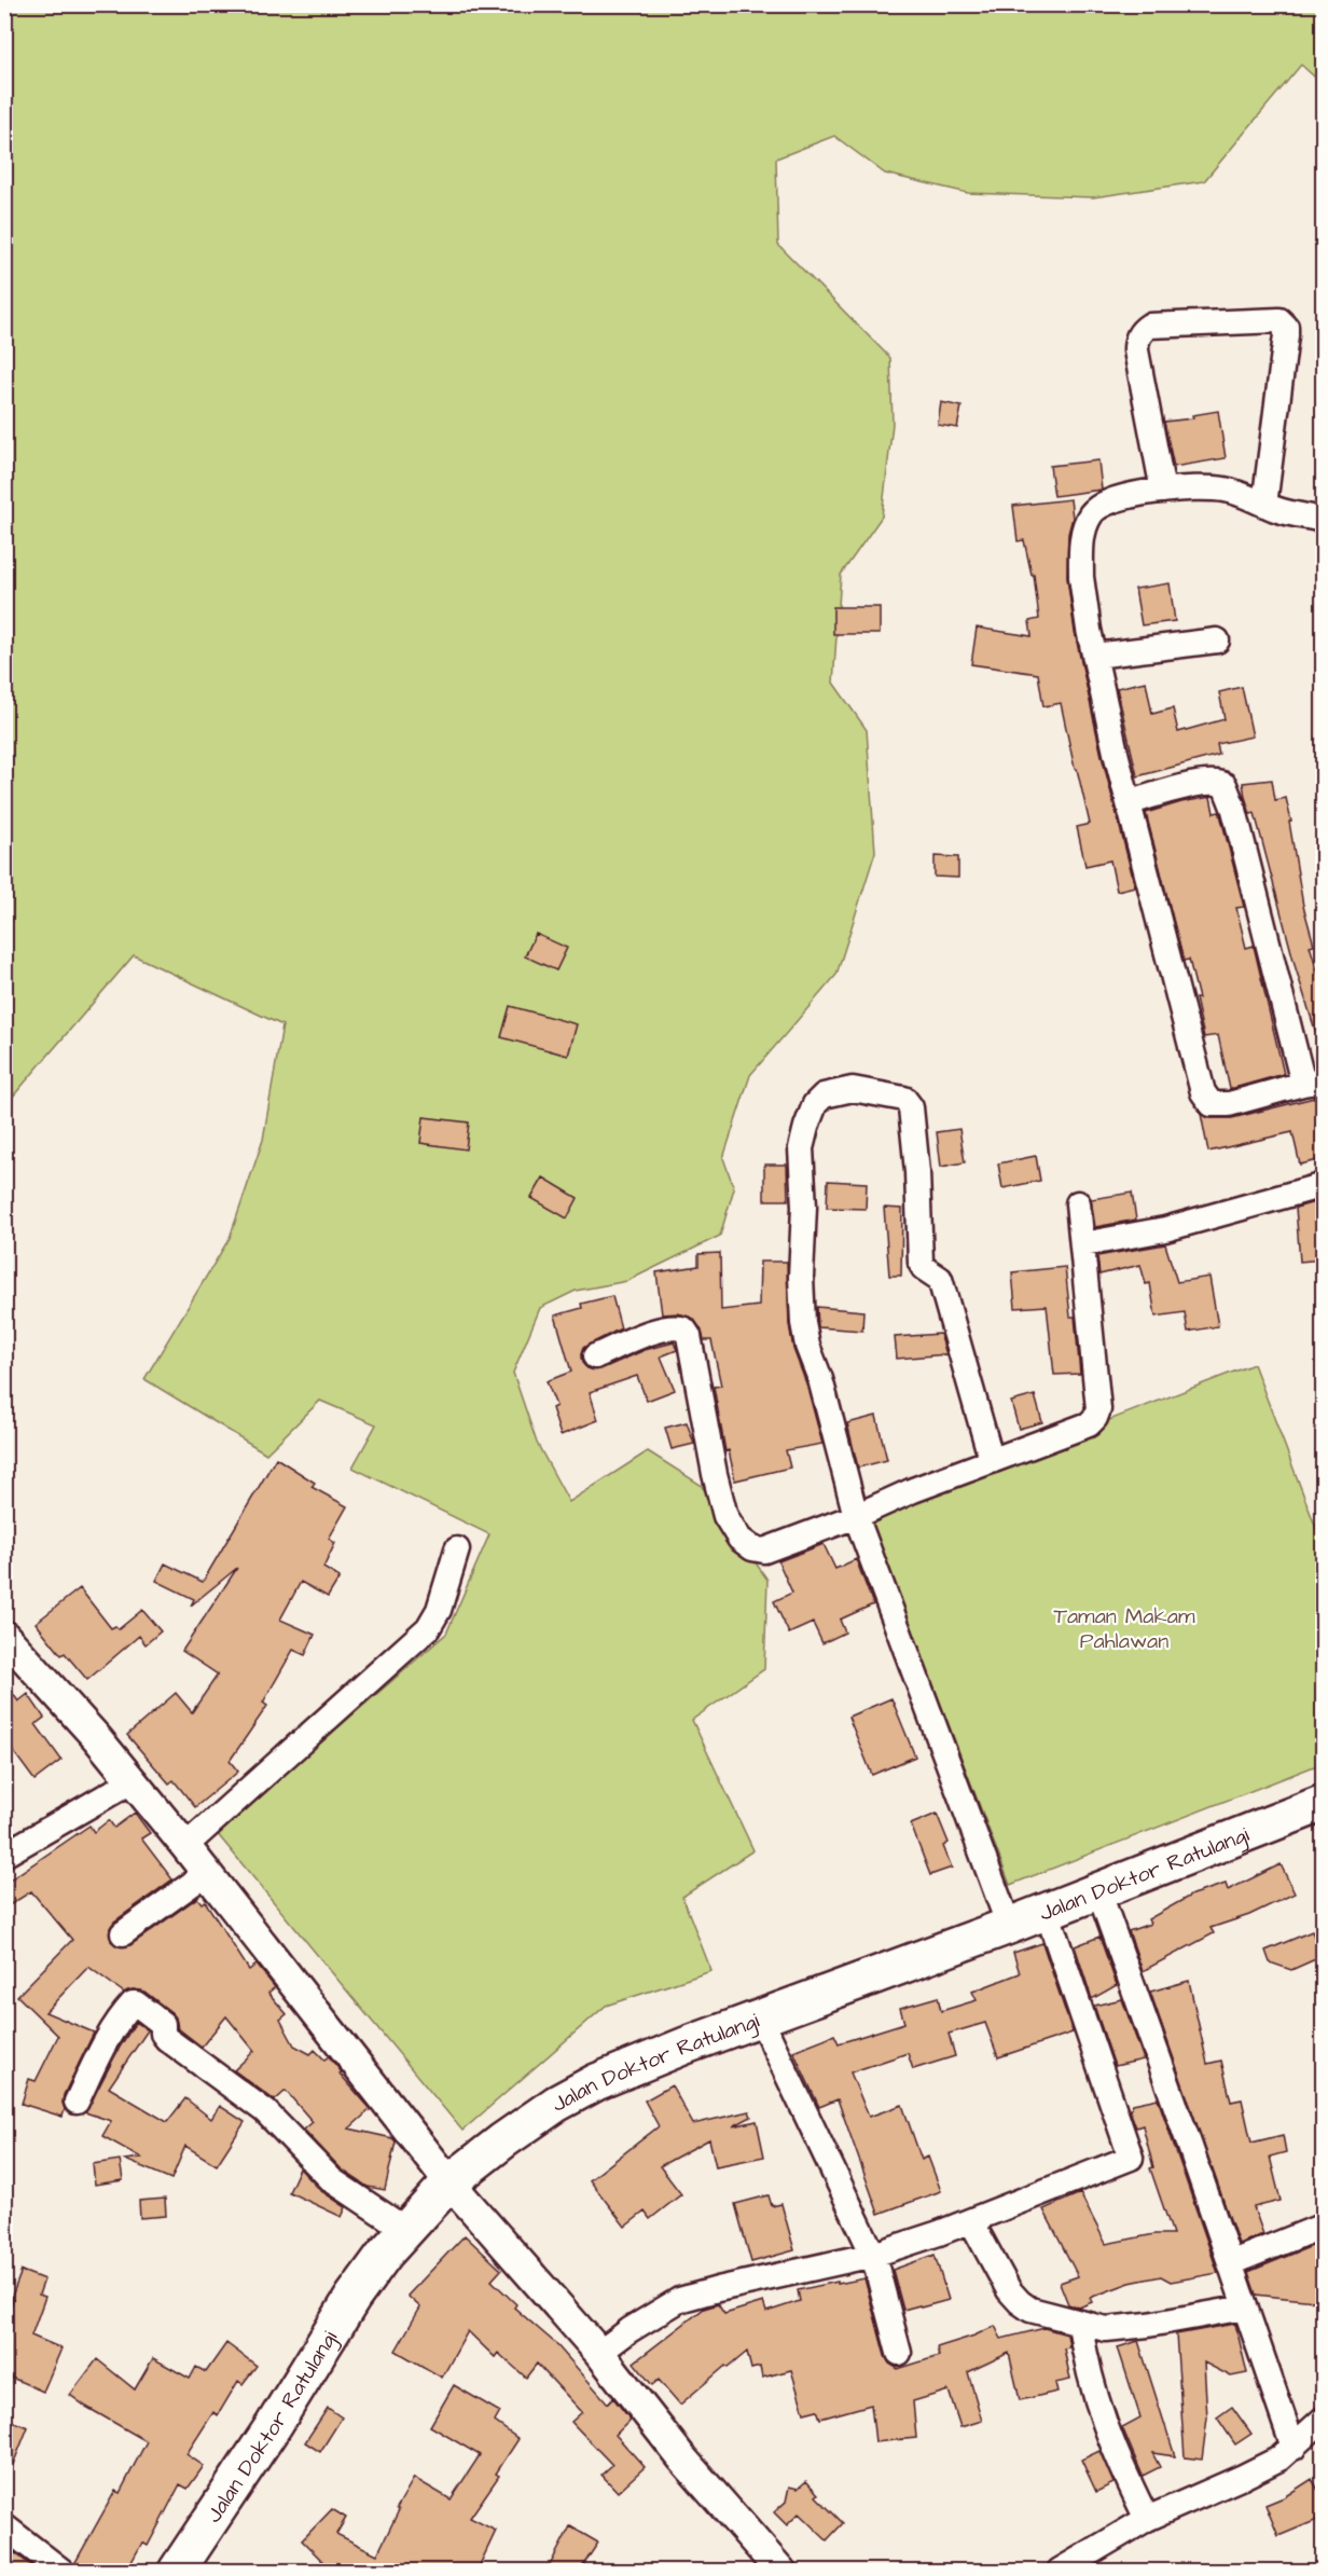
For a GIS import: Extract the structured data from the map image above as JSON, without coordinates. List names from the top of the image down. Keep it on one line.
{"streets":{"highway":["Jalan Doktor Ratulangi"]},"parks":["Taman Makam Pahlawan"]}
